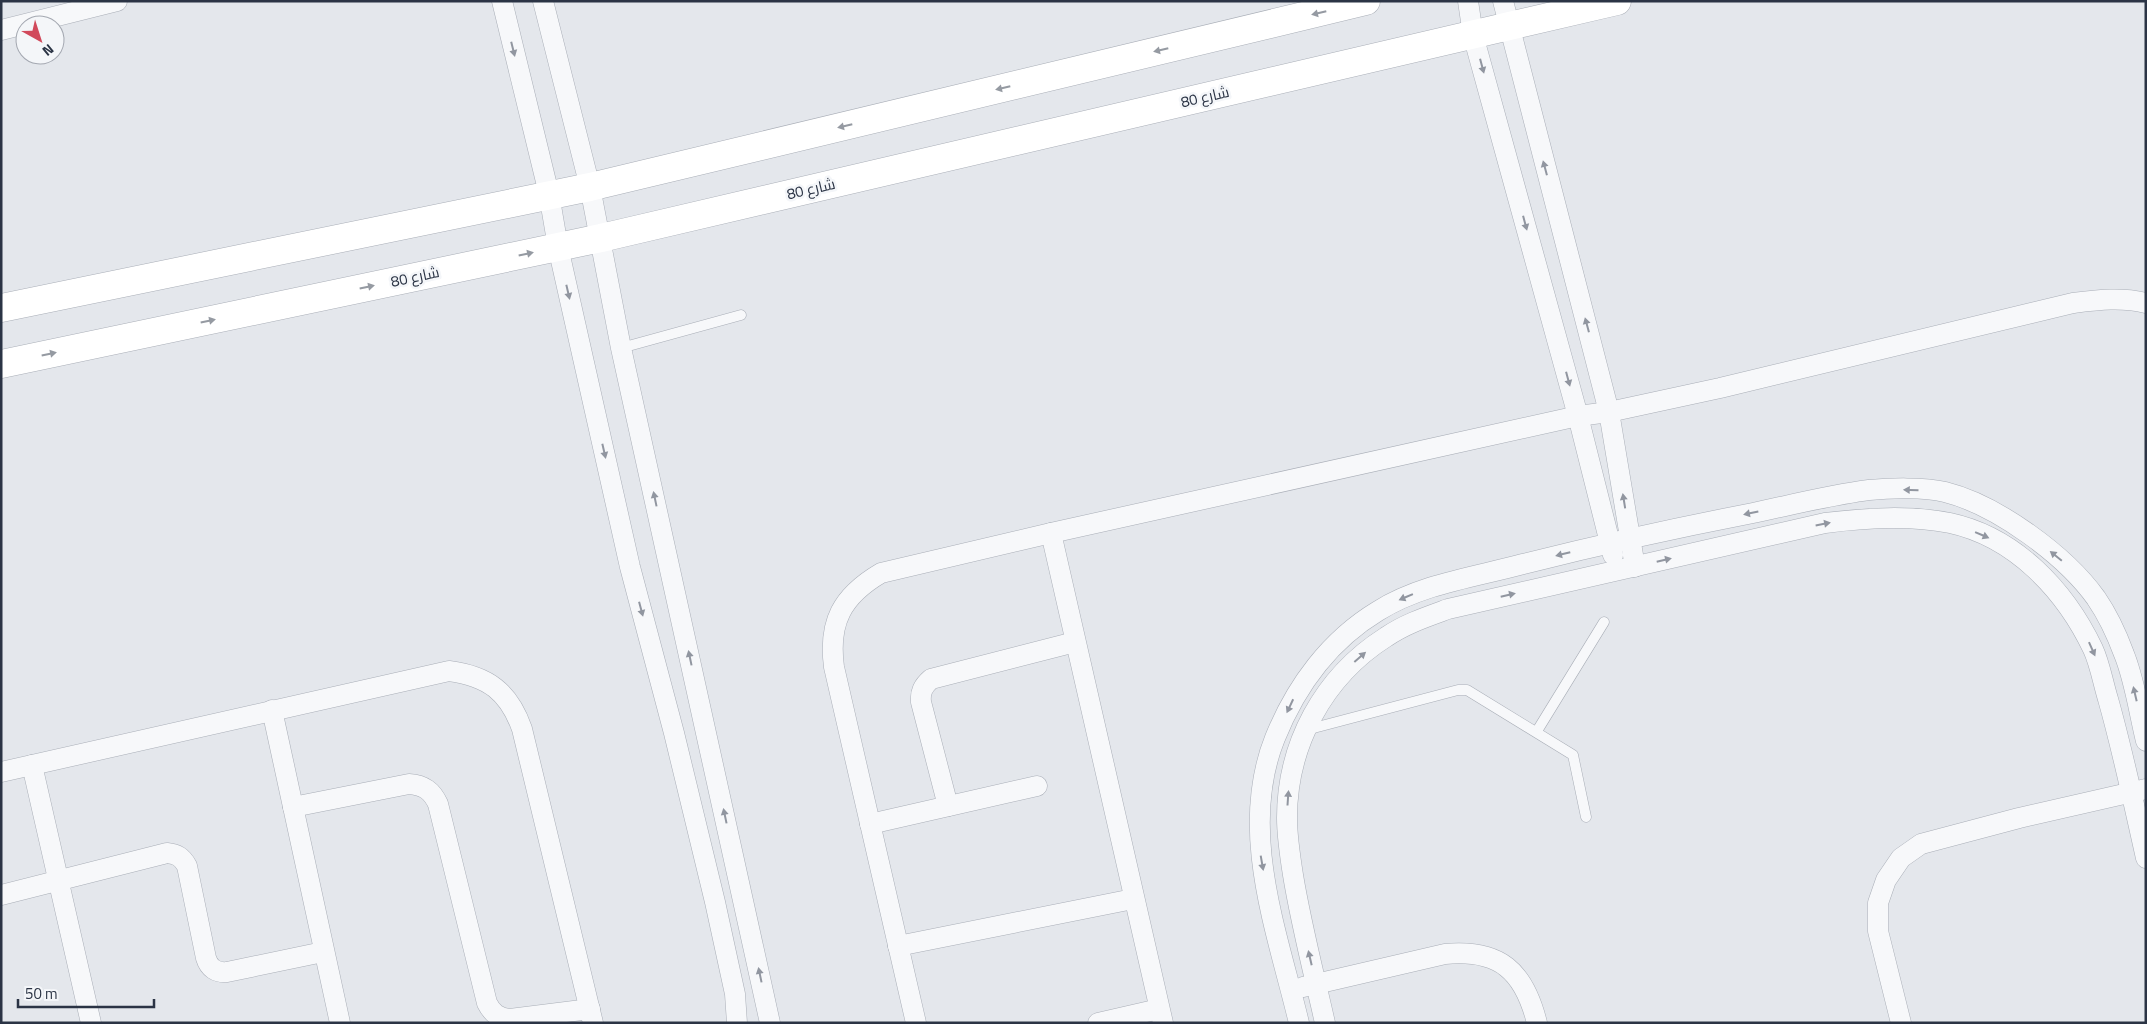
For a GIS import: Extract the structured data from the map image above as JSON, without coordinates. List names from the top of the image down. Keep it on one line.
{"streets":{"street":["شارع 80"]},"scale_bar":"50 m","north":"bottom right"}
